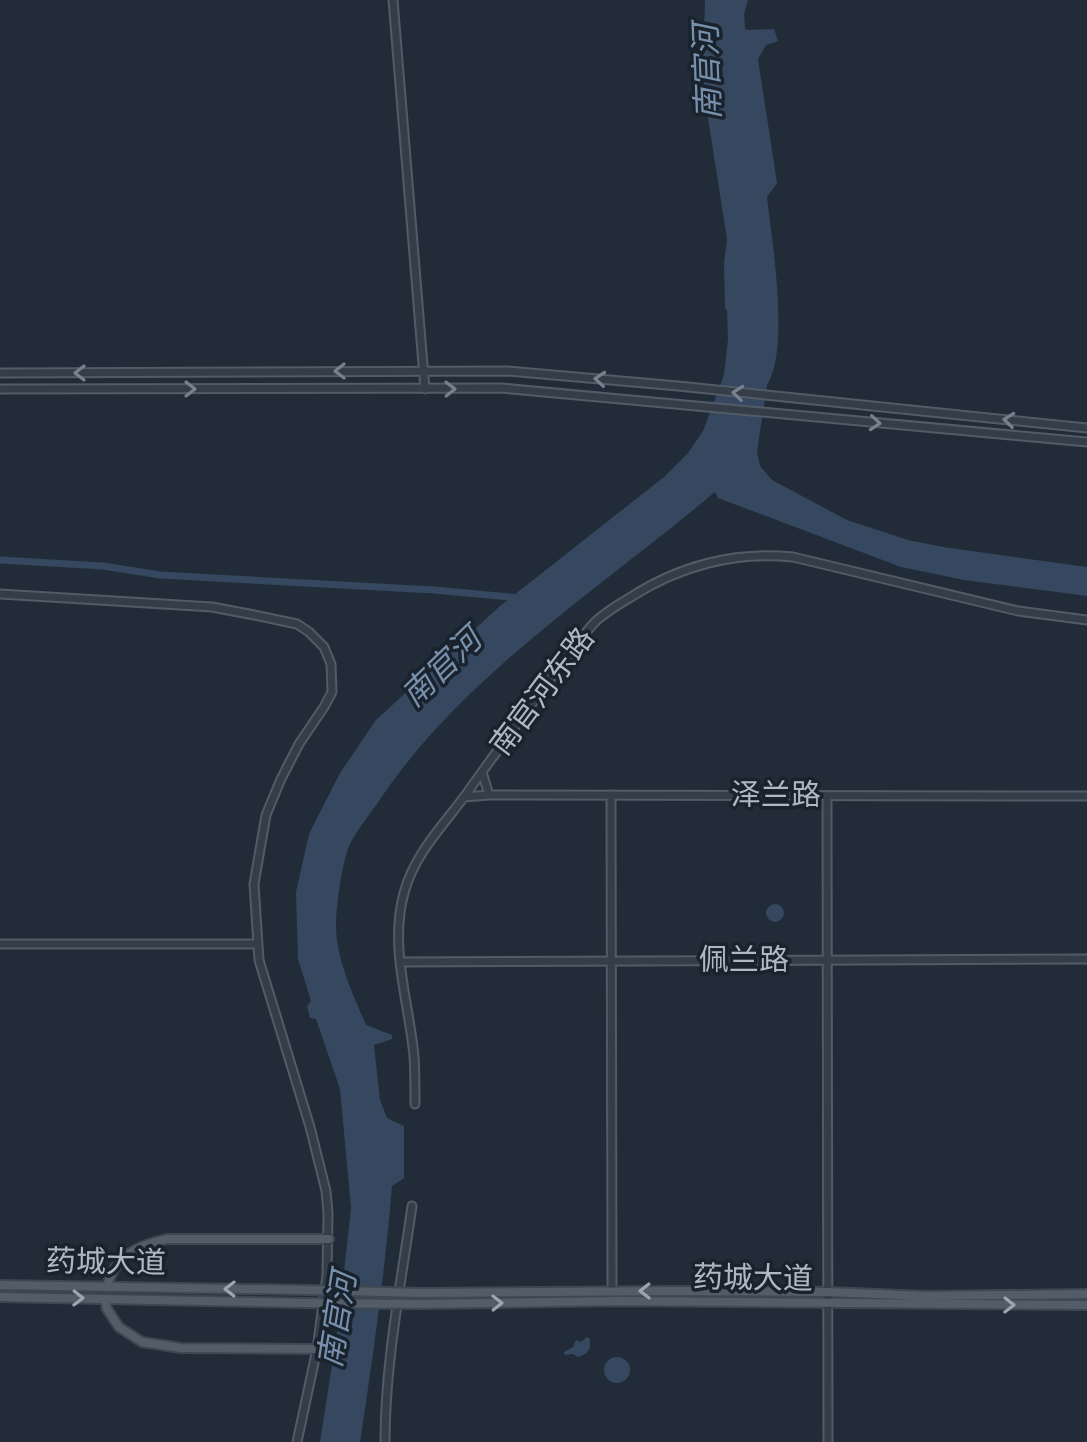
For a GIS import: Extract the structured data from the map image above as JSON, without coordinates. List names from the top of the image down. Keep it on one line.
{"streets":{"main road":["药城大道"],"street":["南官河东路","泽兰路","佩兰路"]},"crossings":[["南官河东路","泽兰路"],["南官河东路","佩兰路"]],"water":["南官河"]}
